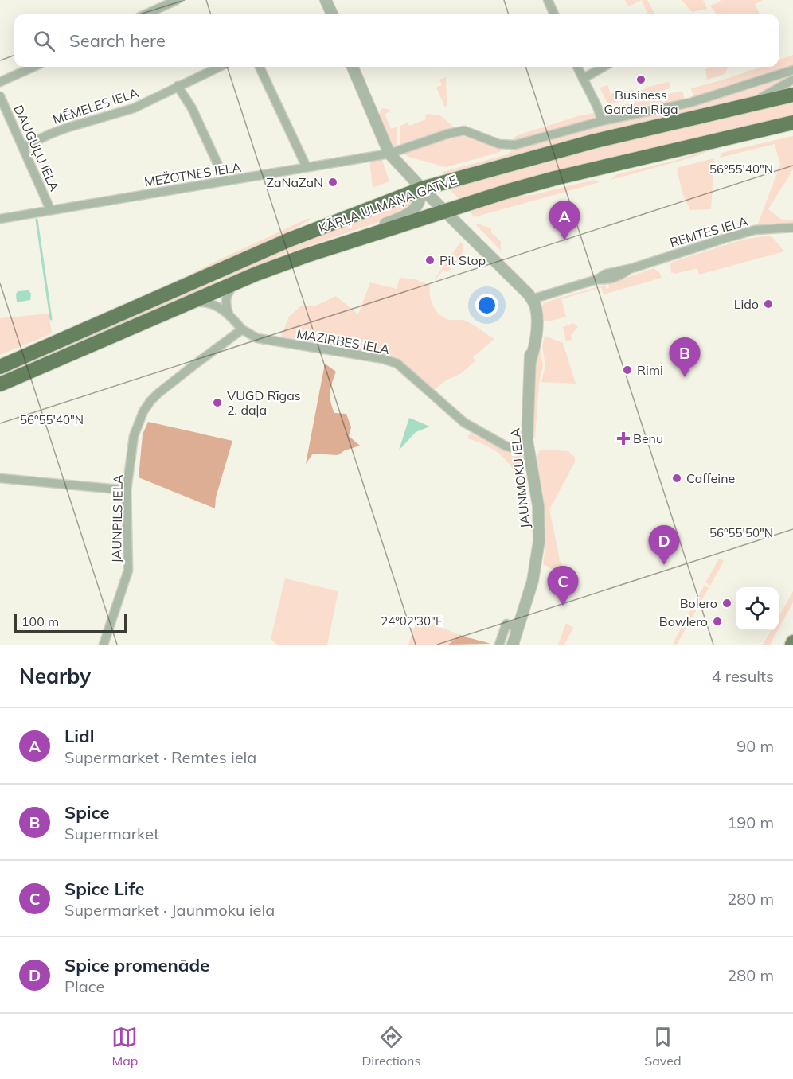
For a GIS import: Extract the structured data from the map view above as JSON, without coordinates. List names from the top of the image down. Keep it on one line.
{"streets":{"highway":["KĀRĻA ULMAŅA GATVE"],"street":["MĒMELES IELA","DAUGUĻU IELA","MEŽOTNES IELA","REMTES IELA","MAZIRBES IELA","JAUNMOKU IELA","JAUNPILS IELA"]},"crossings":[["MĒMELES IELA","DAUGUĻU IELA"],["DAUGUĻU IELA","MEŽOTNES IELA"],["REMTES IELA","JAUNMOKU IELA"],["MAZIRBES IELA","JAUNMOKU IELA"],["MAZIRBES IELA","JAUNPILS IELA"]],"places":{"other":["Business Garden Riga","ZaNaZaN","Pit Stop","Lido","Rimi","VUGD Rīgas 2. daļa","Caffeine","Bolero","Bowlero"],"health":["Benu"]},"scale_bar":"100 m","page":{"search":"Search here","pins":["A","B","D","C"],"scale":"100 m","heading":["Nearby","4 results"],"list":[{"mark":"A","name":"Lidl","note":"Supermarket · Remtes iela","value":"90 m"},{"mark":"B","name":"Spice","note":"Supermarket","value":"190 m"},{"mark":"C","name":"Spice Life","note":"Supermarket · Jaunmoku iela","value":"280 m"},{"mark":"D","name":"Spice promenāde","note":"Place","value":"280 m"}],"nav":["Map","Directions","Saved"]},"coordinates":["56°55'40\"N","56°55'50\"N","24°02'30\"E"]}
